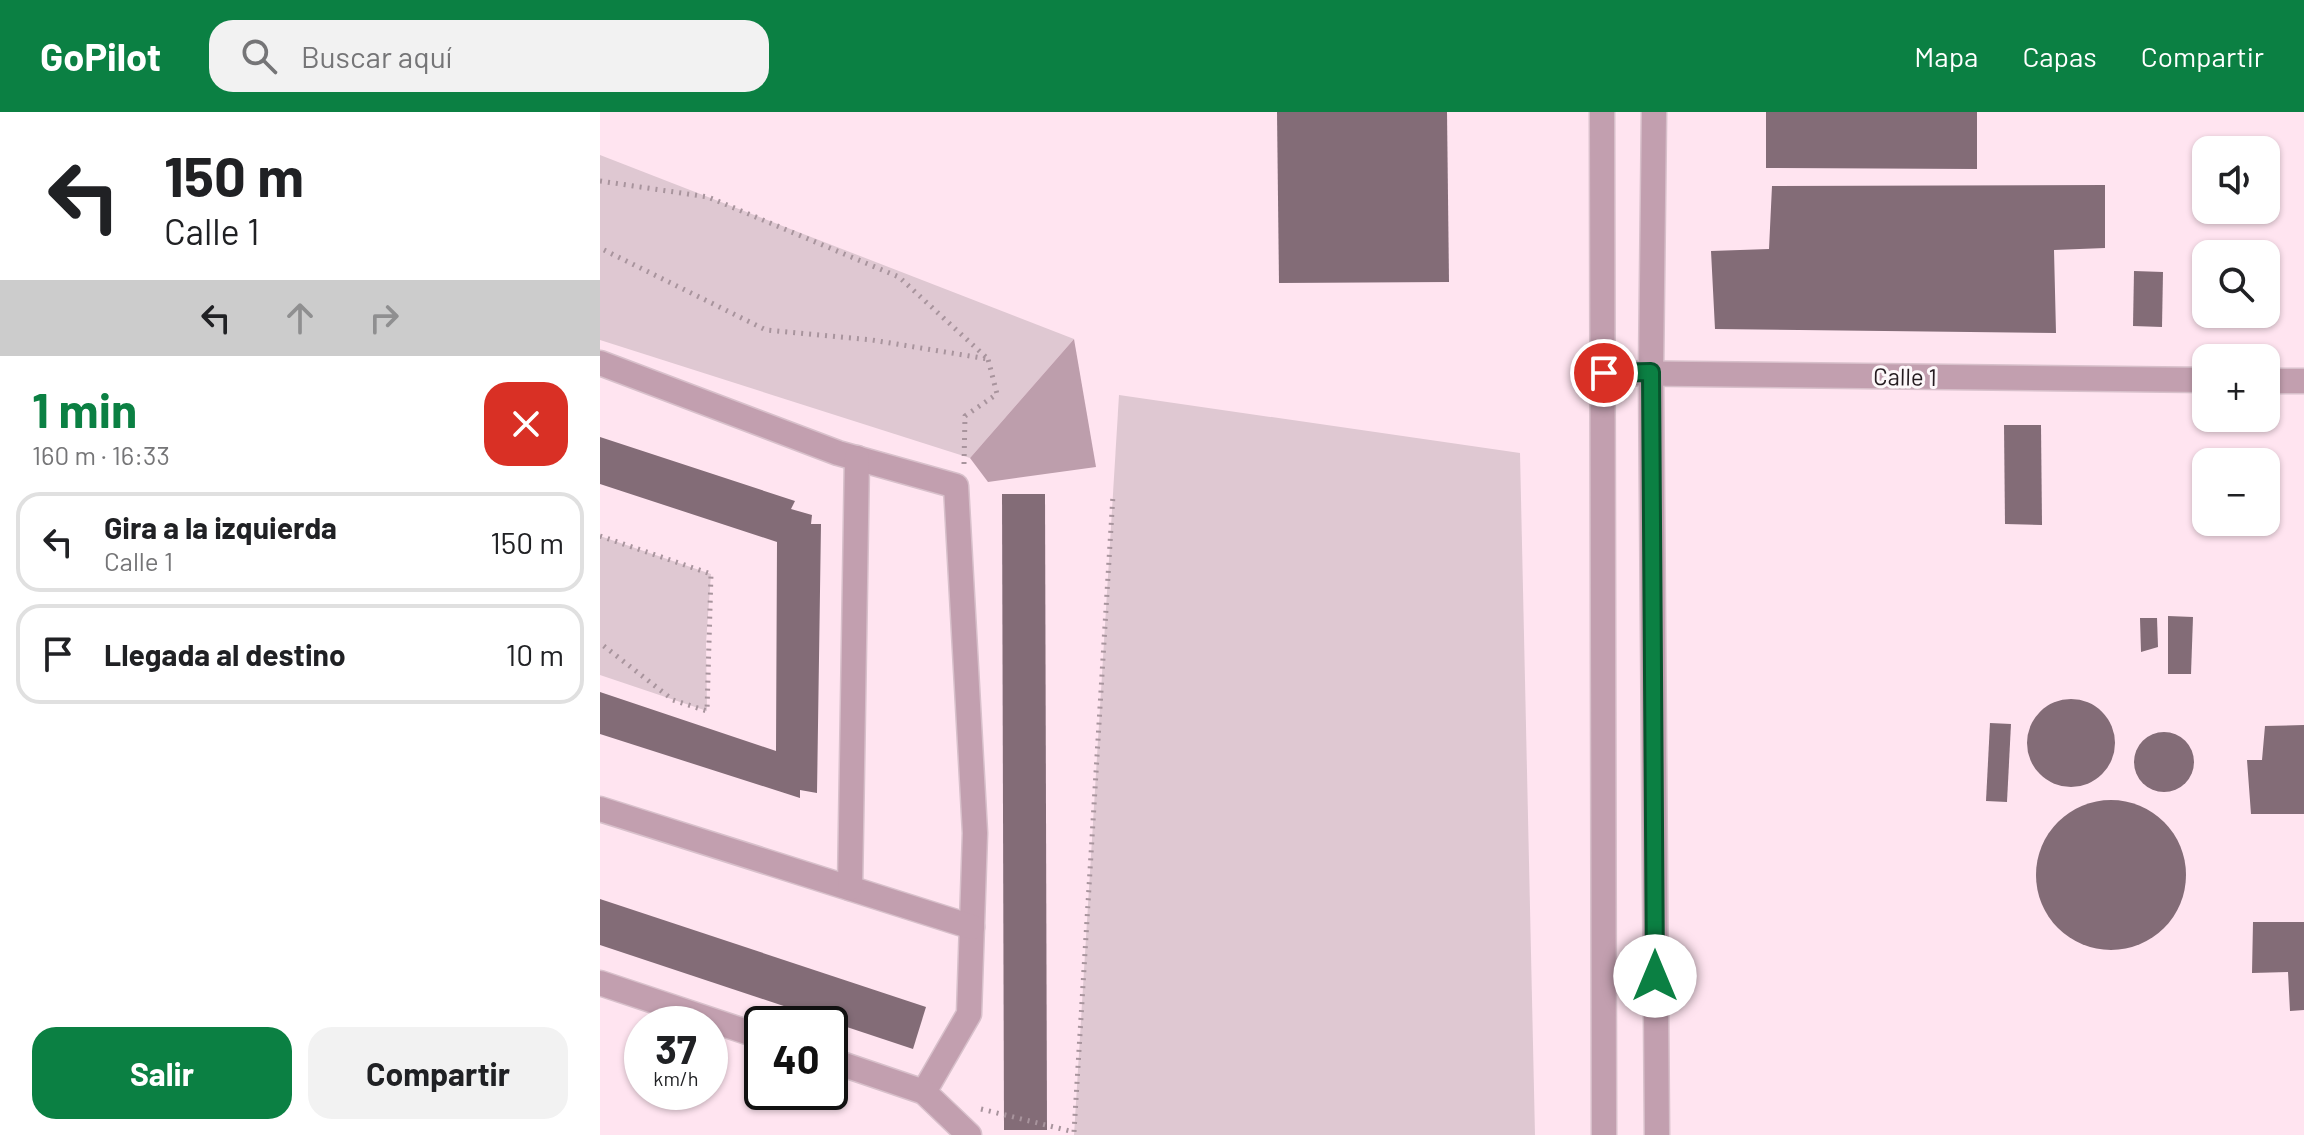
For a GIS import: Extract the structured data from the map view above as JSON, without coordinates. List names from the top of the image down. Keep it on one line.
{"streets":{"street":["Calle 1"]},"page":{"header":"GoPilot","search":"Buscar aquí","nav":["Mapa","Capas","Compartir"],"turn":["150 m","Calle 1"],"map_buttons":["+","−"],"heading":["1 min","160 m · 16:33"],"list":[{"name":"Gira a la izquierda","note":"Calle 1","value":"150 m"},{"name":"Llegada al destino","value":"10 m"}],"speed":"37 km/h","limit":"40","buttons":["Salir","Compartir"]}}
